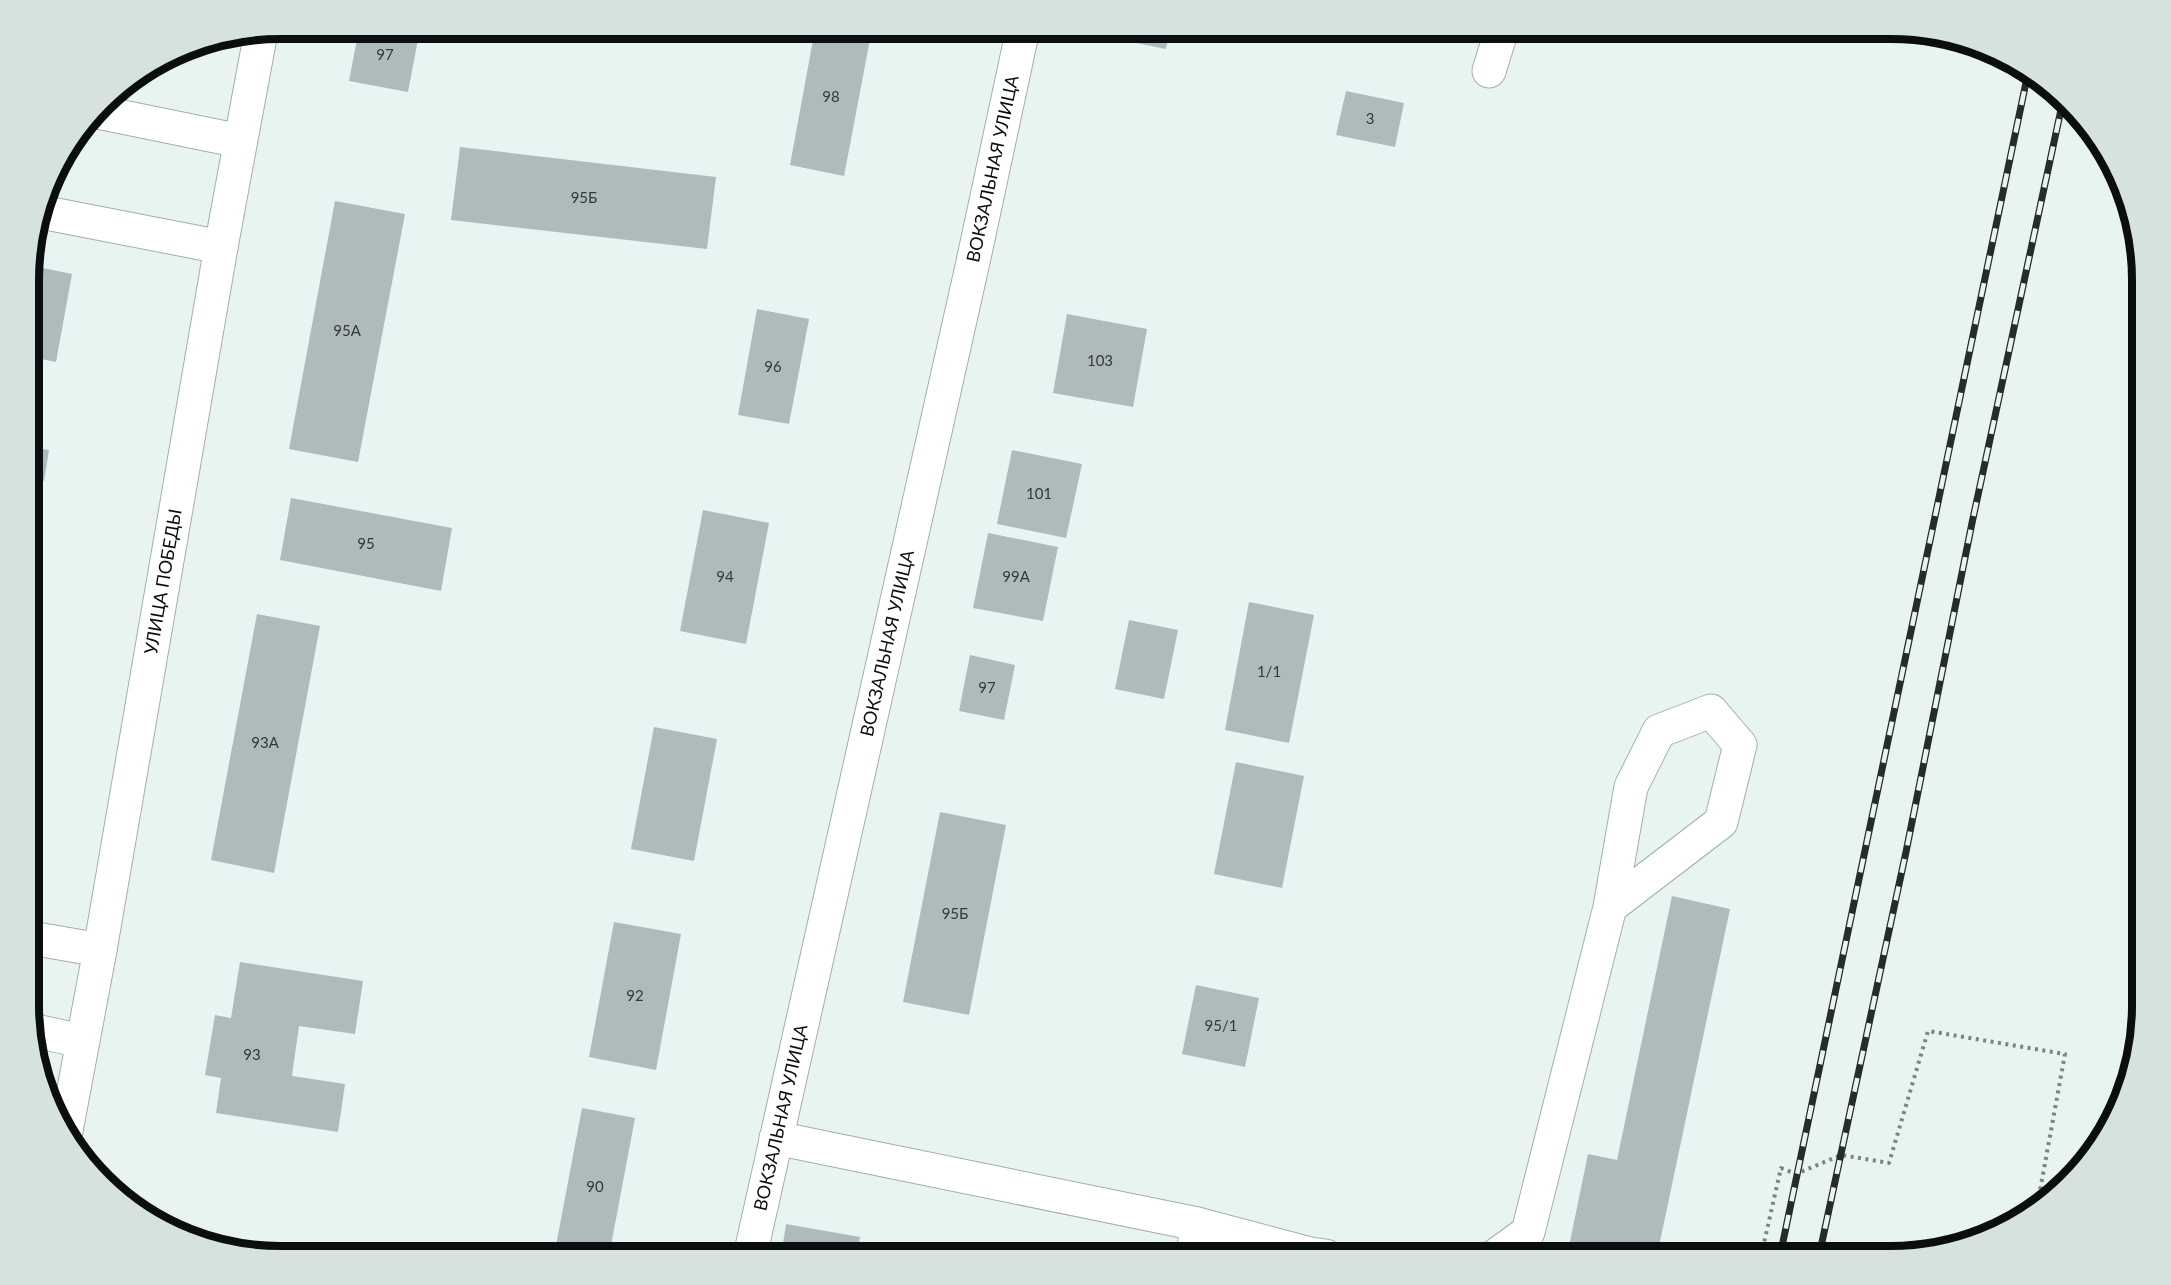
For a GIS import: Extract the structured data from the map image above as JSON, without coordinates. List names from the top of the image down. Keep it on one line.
{"streets":{"street":["ВОКЗАЛЬНАЯ УЛИЦА","УЛИЦА ПОБЕДЫ"]},"house_numbers":["97","98","3","95Б","95А","103","96","101","95","94","99А","1/1","97","93А","95Б","92","95/1","93","90"]}
